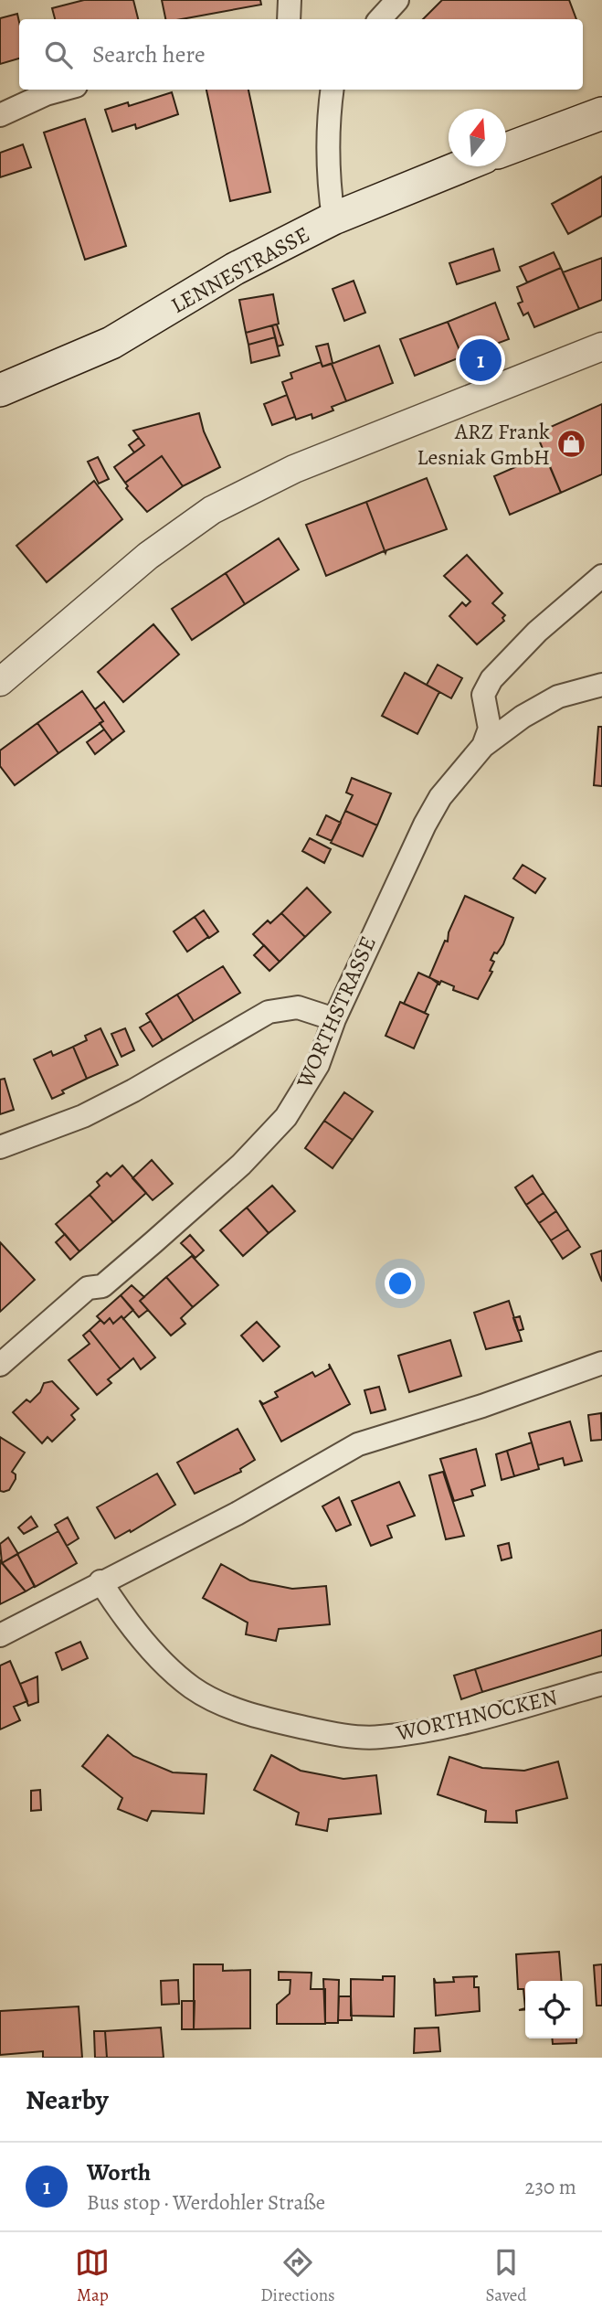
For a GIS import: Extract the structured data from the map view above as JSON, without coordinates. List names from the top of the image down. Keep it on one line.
{"streets":{"main road":["LENNESTRASSE"],"street":["WORTHSTRASSE","WORTHNOCKEN"]},"places":{"shop":["ARZ Frank Lesniak GmbH"]},"north":"top","page":{"search":"Search here","pins":"1","heading":"Nearby","list":[{"mark":"1","name":"Worth","note":"Bus stop · Werdohler Straße","value":"230 m"}],"nav":["Map","Directions","Saved"]}}
